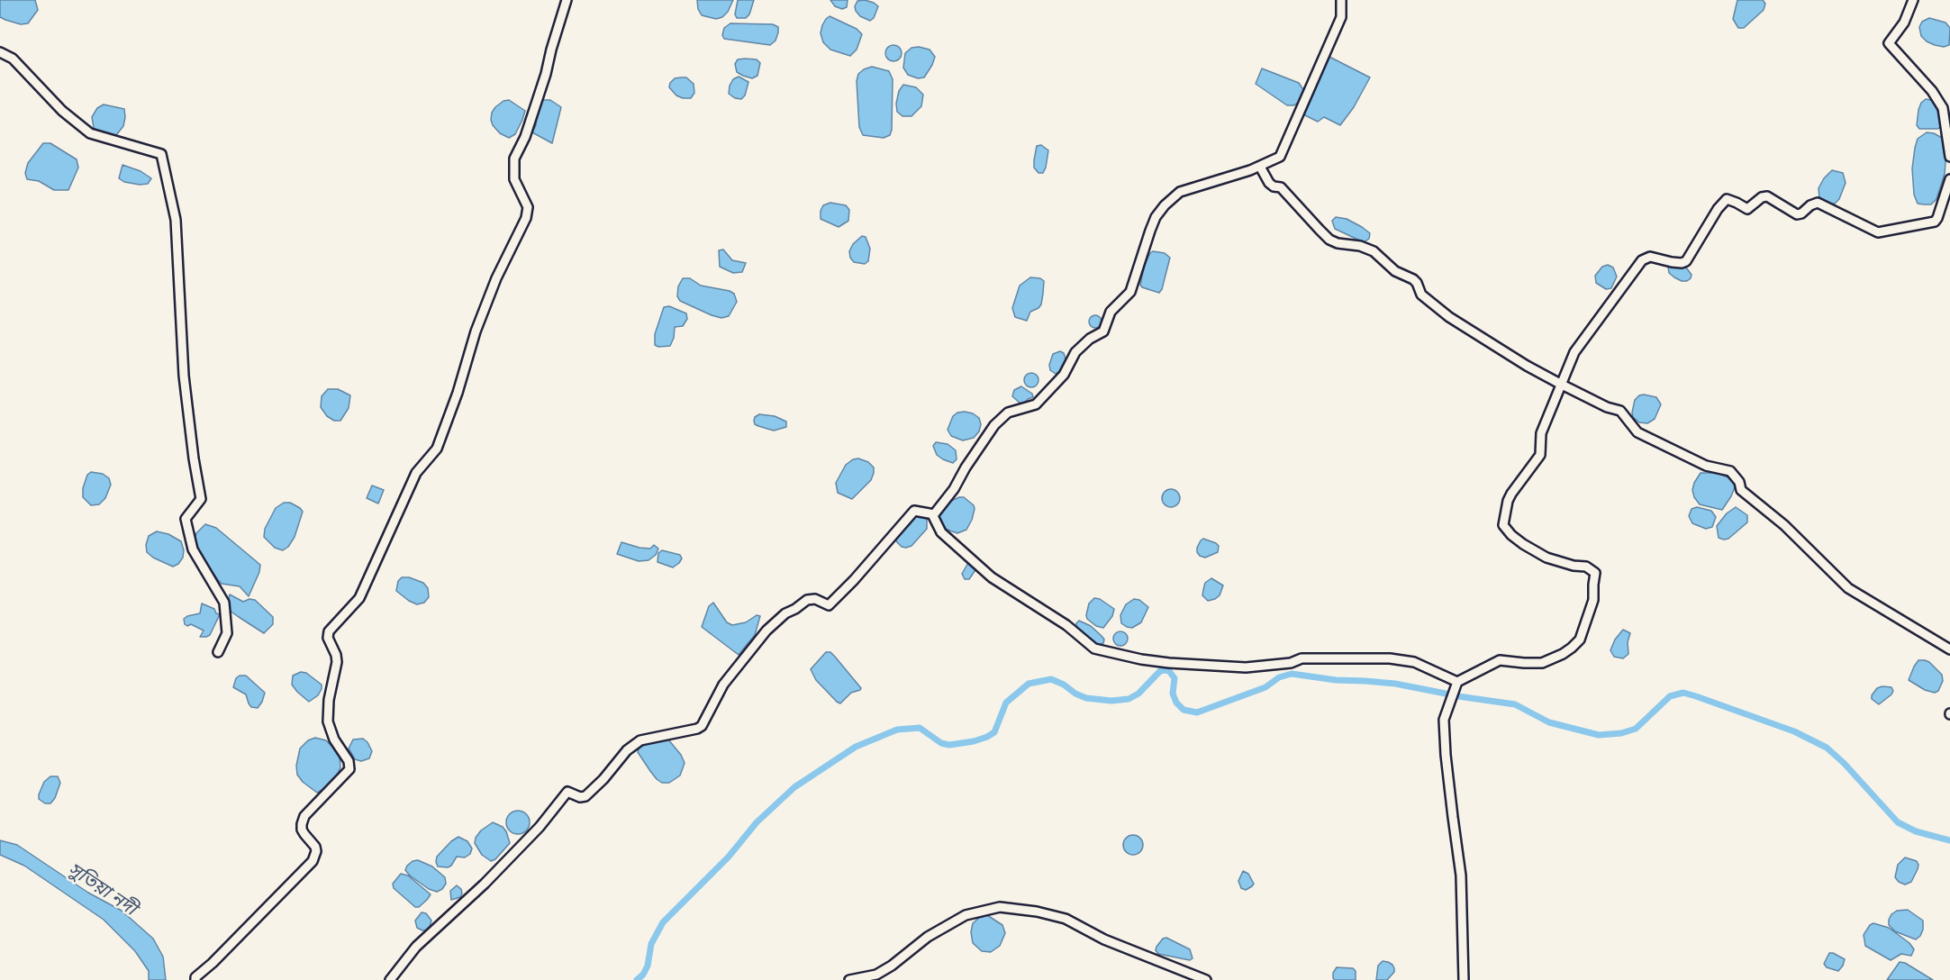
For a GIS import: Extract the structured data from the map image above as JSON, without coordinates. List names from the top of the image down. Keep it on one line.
{"water":["সুতিয়া নদী"]}
